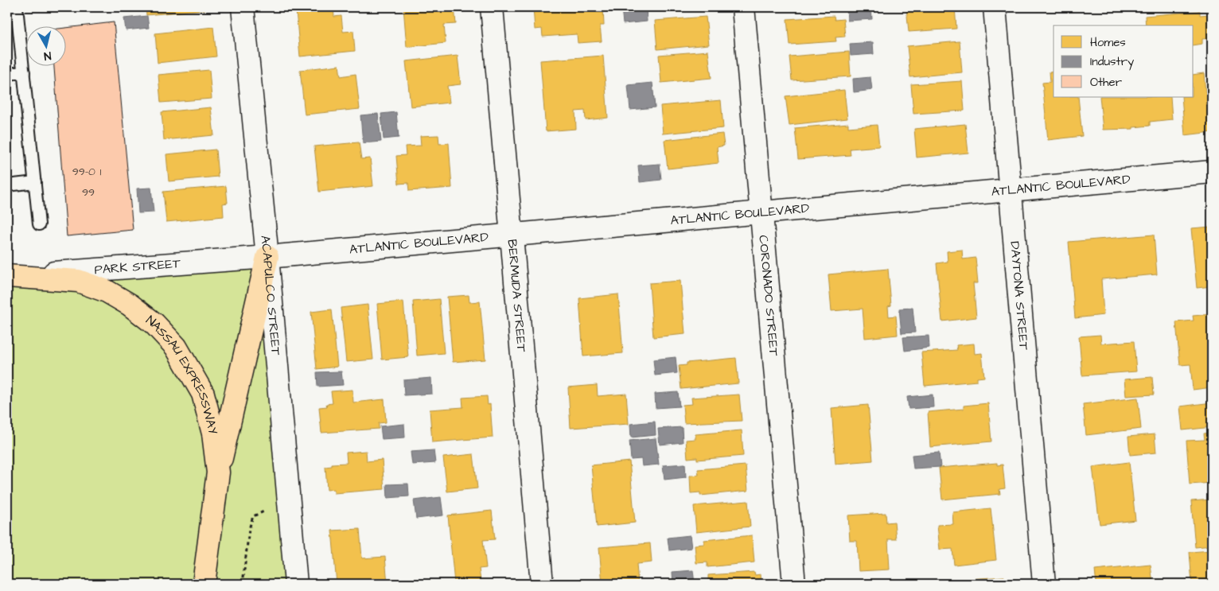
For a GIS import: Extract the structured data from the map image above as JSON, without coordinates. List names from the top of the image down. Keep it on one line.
{"streets":{"highway":["NASSAU EXPRESSWAY"],"street":["ATLANTIC BOULEVARD","PARK STREET","ACAPULCO STREET","DAYTONA STREET","BERMUDA STREET","CORONADO STREET"]},"crossings":[["ATLANTIC BOULEVARD","PARK STREET"],["ATLANTIC BOULEVARD","ACAPULCO STREET"],["ATLANTIC BOULEVARD","DAYTONA STREET"],["ATLANTIC BOULEVARD","BERMUDA STREET"],["ATLANTIC BOULEVARD","CORONADO STREET"],["PARK STREET","ACAPULCO STREET"],["PARK STREET","NASSAU EXPRESSWAY"]],"house_numbers":["99-0 1","99"],"legend":["Homes","Industry","Other"],"north":"bottom"}
